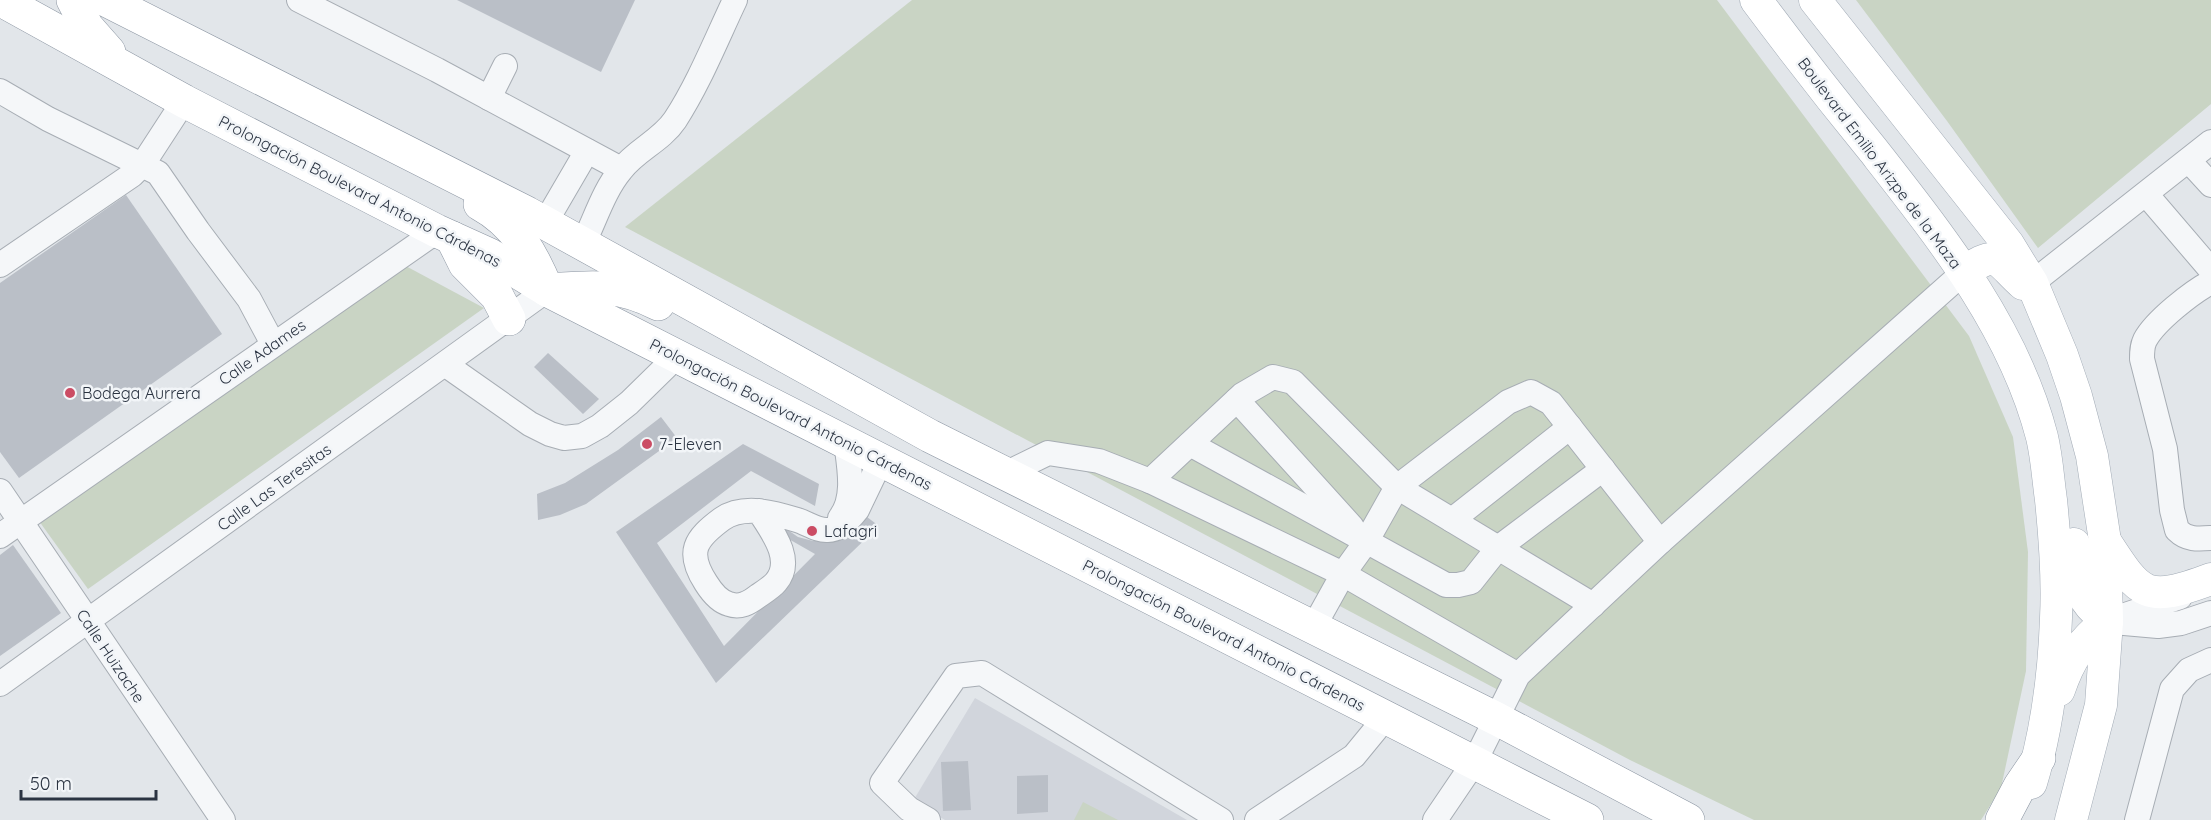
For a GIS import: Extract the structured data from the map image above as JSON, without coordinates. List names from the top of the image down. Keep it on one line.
{"streets":{"highway":["Prolongación Boulevard Antonio Cárdenas"],"main road":["Boulevard Emilio Arizpe de la Maza"],"street":["Calle Adames","Calle Las Teresitas","Calle Huizache"]},"crossings":[["Prolongación Boulevard Antonio Cárdenas","Calle Adames"],["Prolongación Boulevard Antonio Cárdenas","Calle Las Teresitas"],["Calle Adames","Calle Huizache"],["Calle Las Teresitas","Calle Huizache"]],"places":["Bodega Aurrera","7-Eleven","Lafagri"],"scale_bar":"50 m"}
